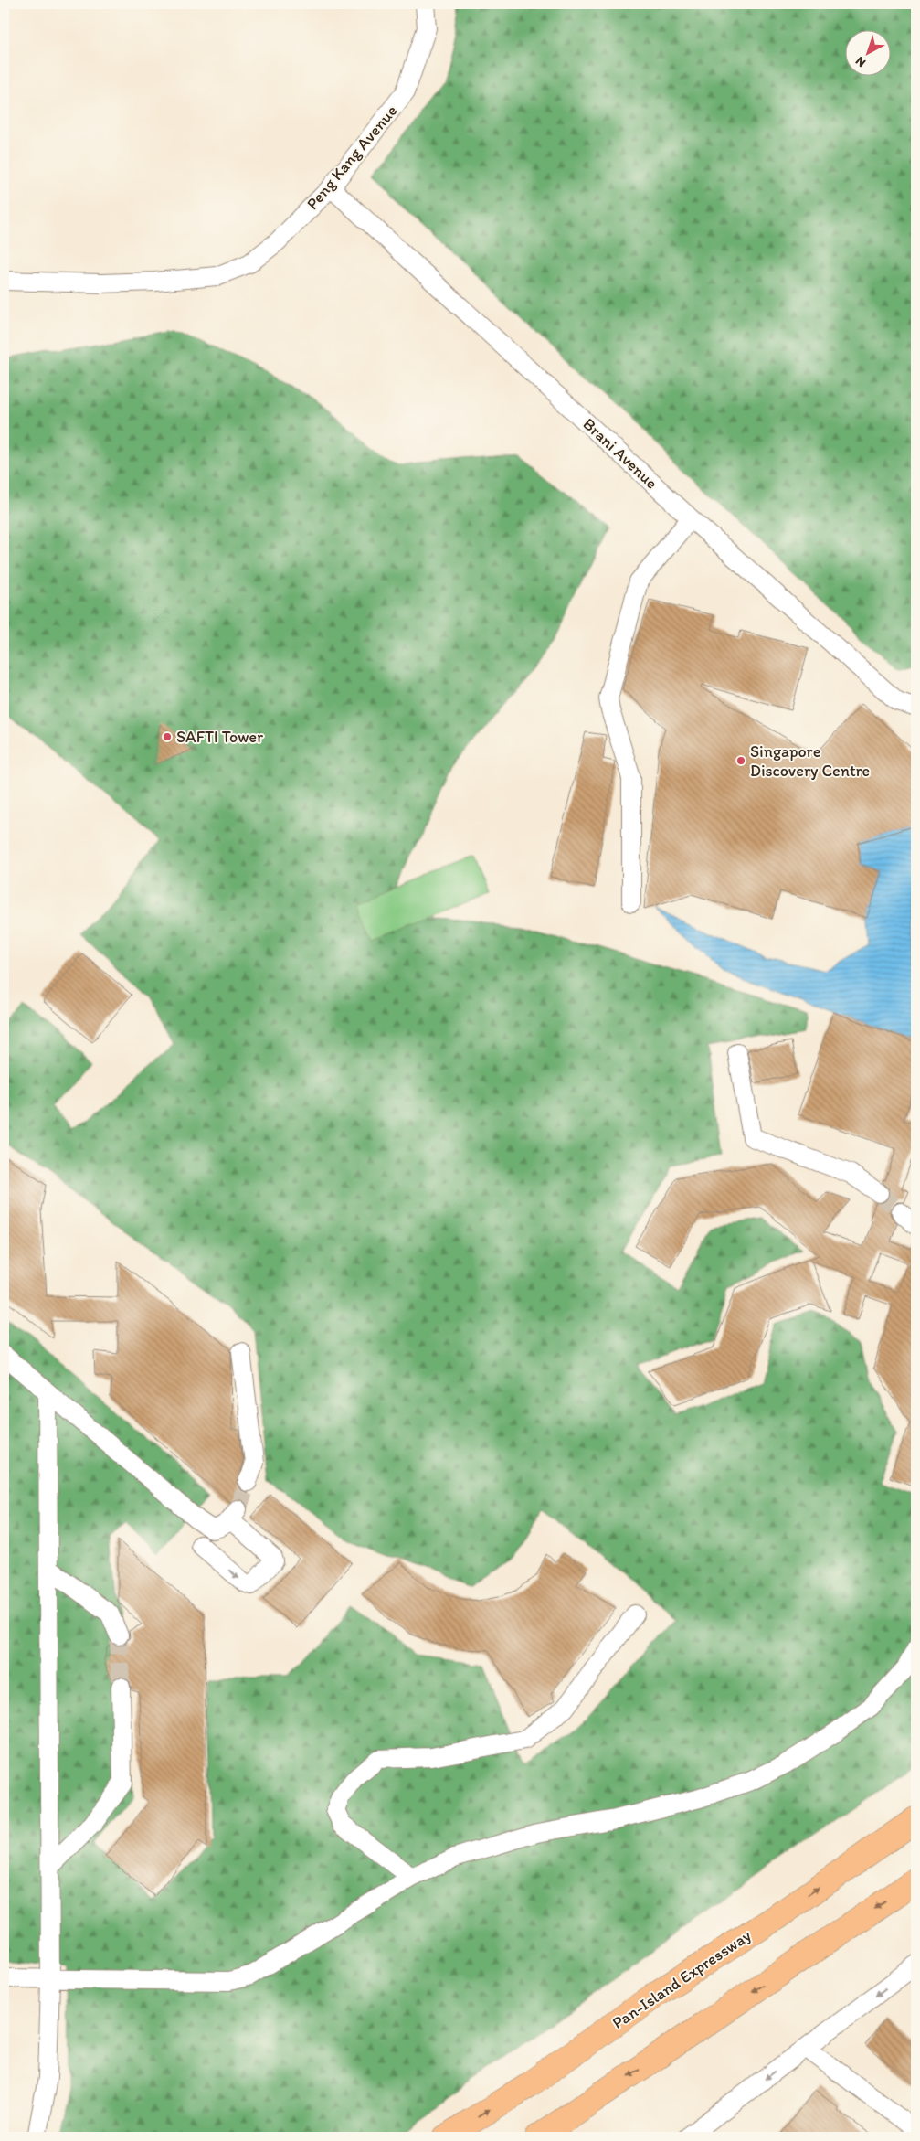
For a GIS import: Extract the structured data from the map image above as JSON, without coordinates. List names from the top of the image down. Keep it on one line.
{"streets":{"highway":["Pan-Island Expressway"],"lane":["Peng Kang Avenue","Brani Avenue"]},"crossings":[["Peng Kang Avenue","Brani Avenue"]],"places":["SAFTI Tower","Singapore Discovery Centre"],"north":"bottom left"}
